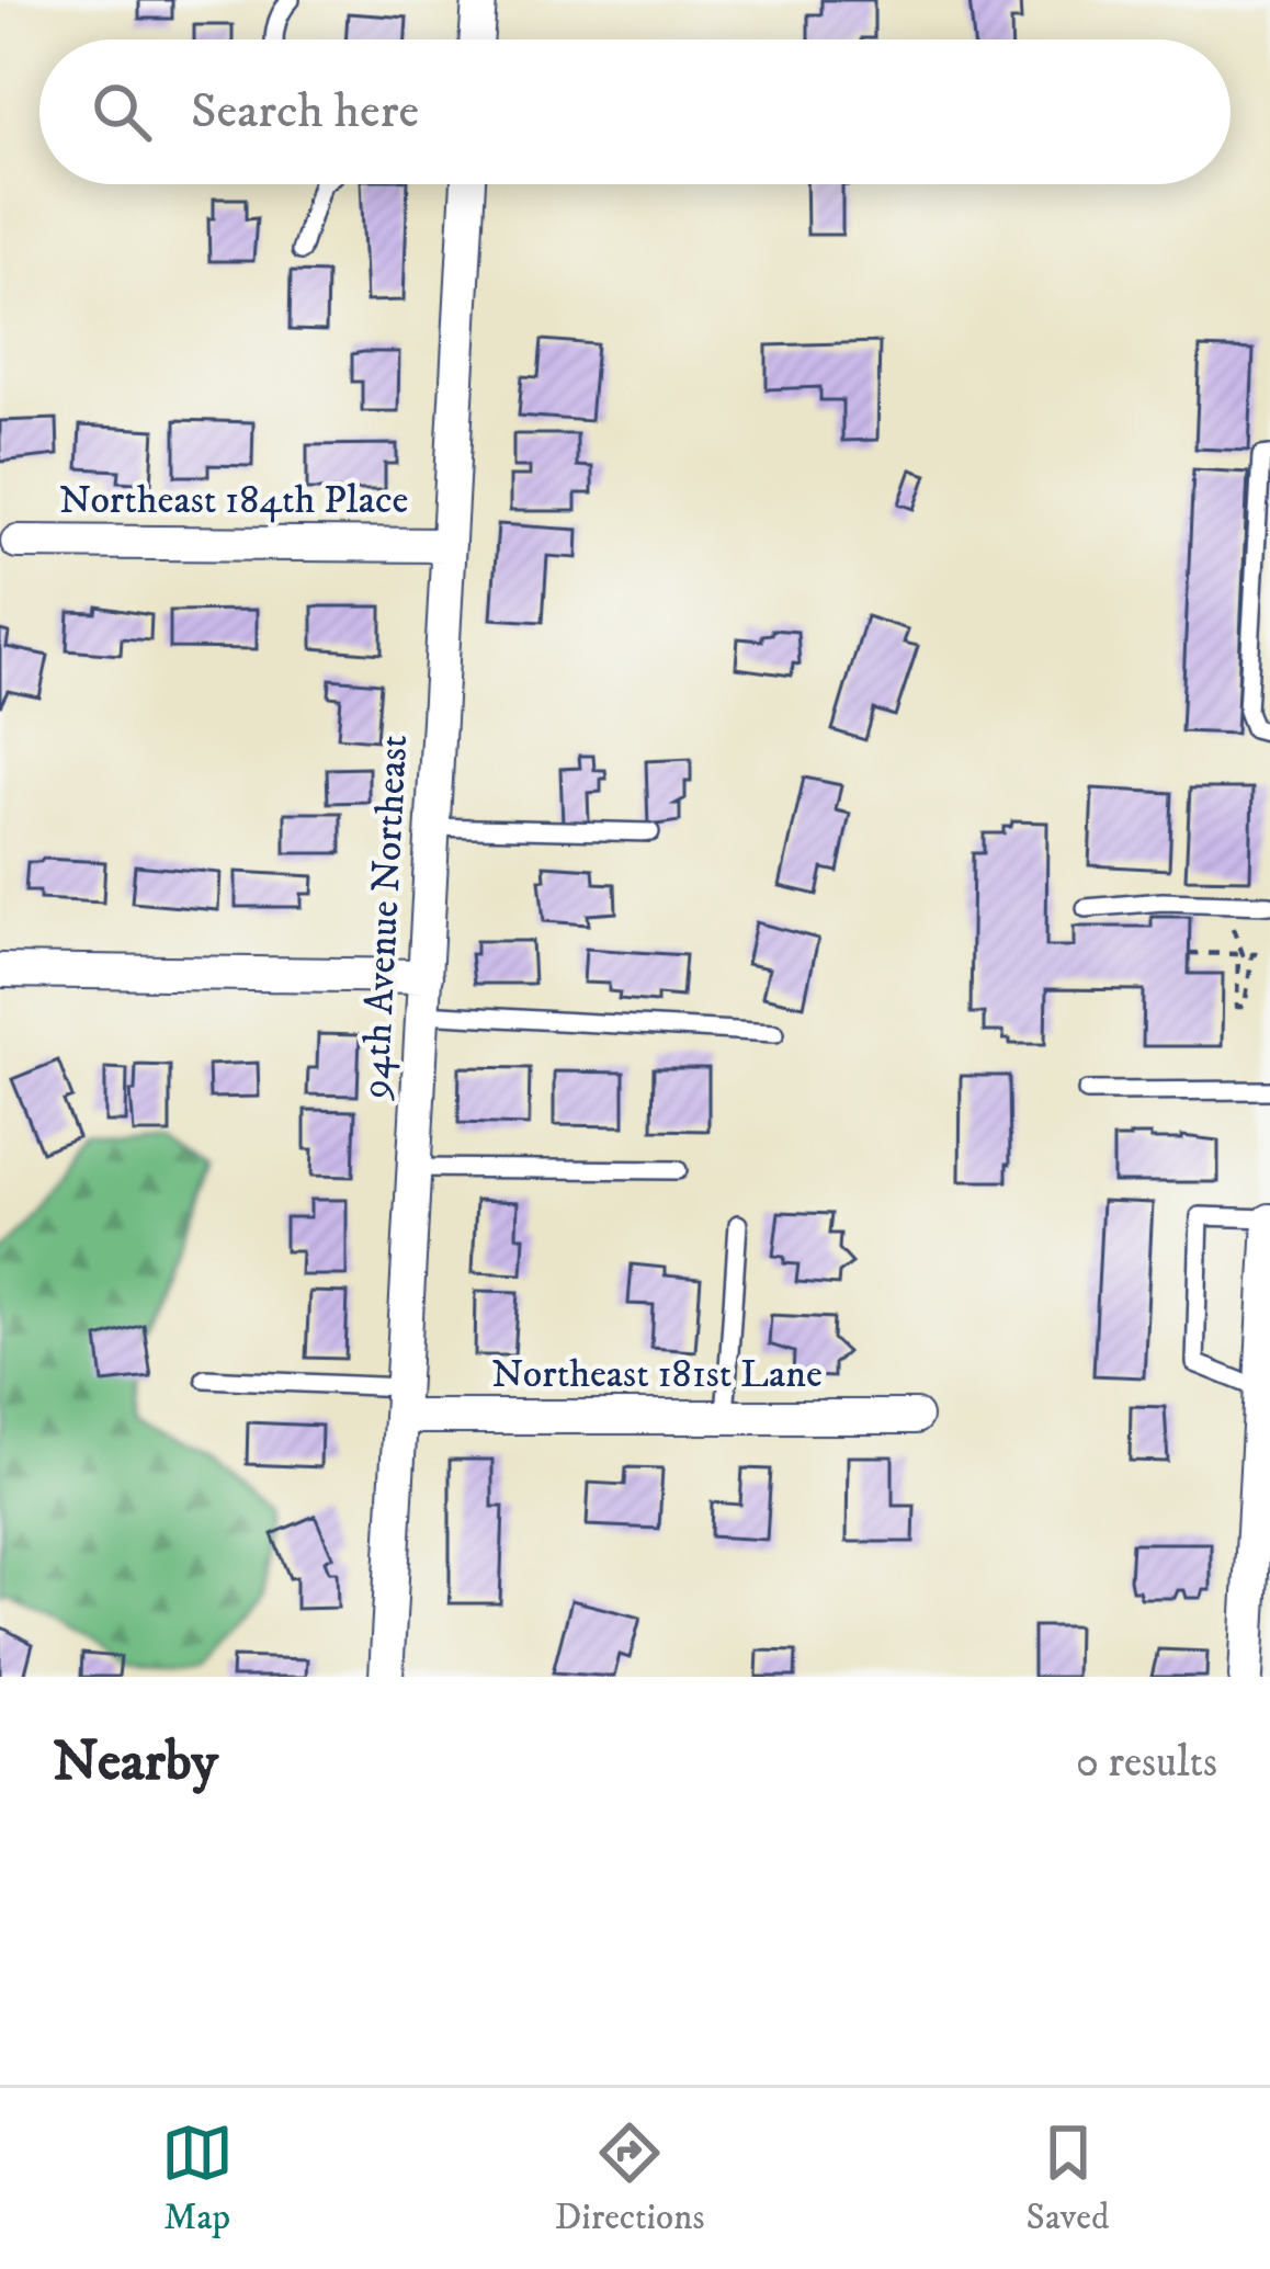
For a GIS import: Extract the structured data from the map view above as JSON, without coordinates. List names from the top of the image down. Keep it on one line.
{"streets":{"street":["Northeast 184th Place","94th Avenue Northeast","Northeast 181st Lane"]},"crossings":[["Northeast 184th Place","94th Avenue Northeast"],["94th Avenue Northeast","Northeast 181st Lane"]],"page":{"search":"Search here","heading":["Nearby","0 results"],"nav":["Map","Directions","Saved"]}}
